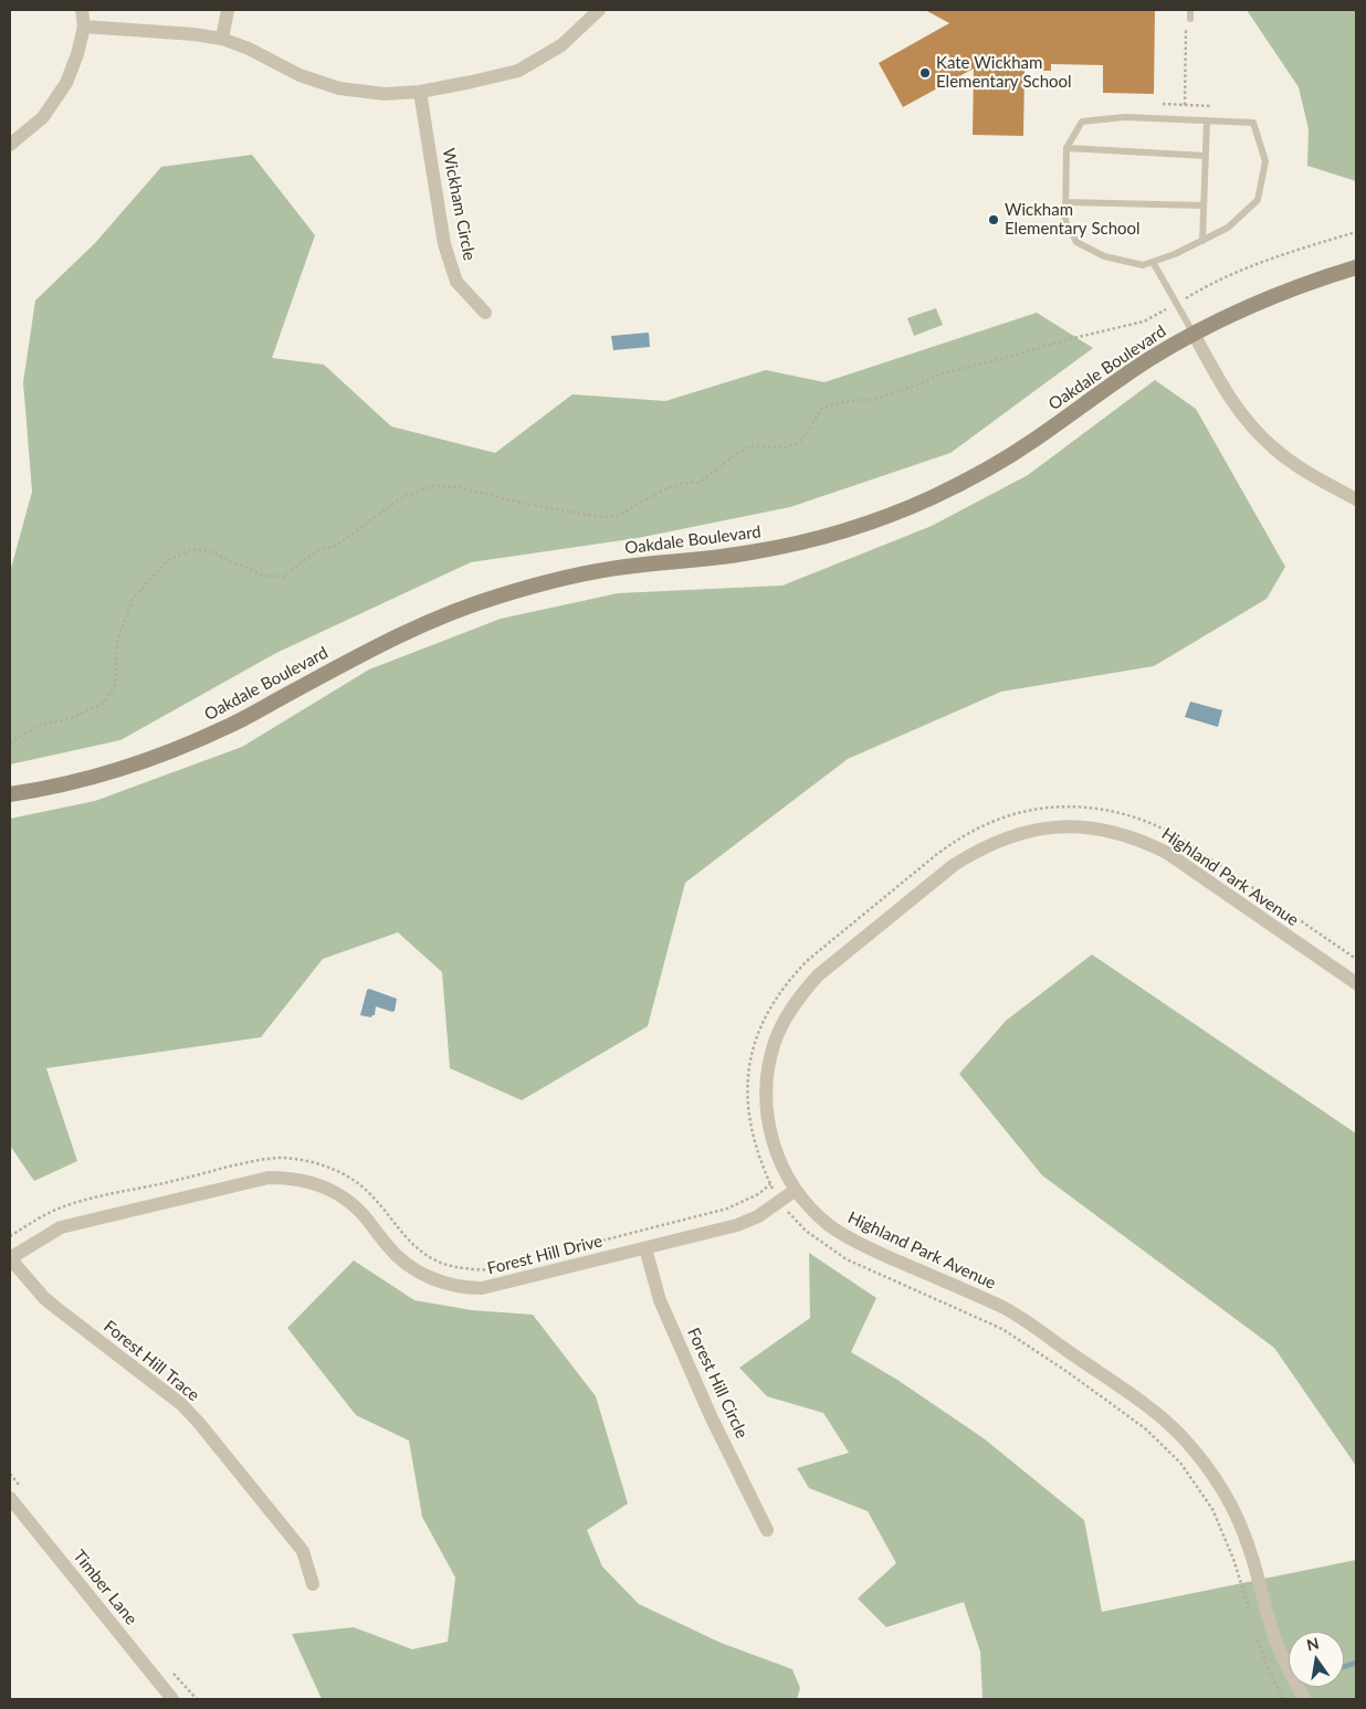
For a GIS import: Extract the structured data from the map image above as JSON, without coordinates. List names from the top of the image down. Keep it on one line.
{"streets":{"main road":["Oakdale Boulevard"],"street":["Wickham Circle","Highland Park Avenue","Forest Hill Drive","Forest Hill Trace","Forest Hill Circle","Timber Lane"]},"crossings":[["Highland Park Avenue","Forest Hill Drive"],["Forest Hill Drive","Forest Hill Trace"],["Forest Hill Drive","Forest Hill Circle"]],"places":["Kate Wickham Elementary School","Wickham Elementary School"],"north":"top"}
